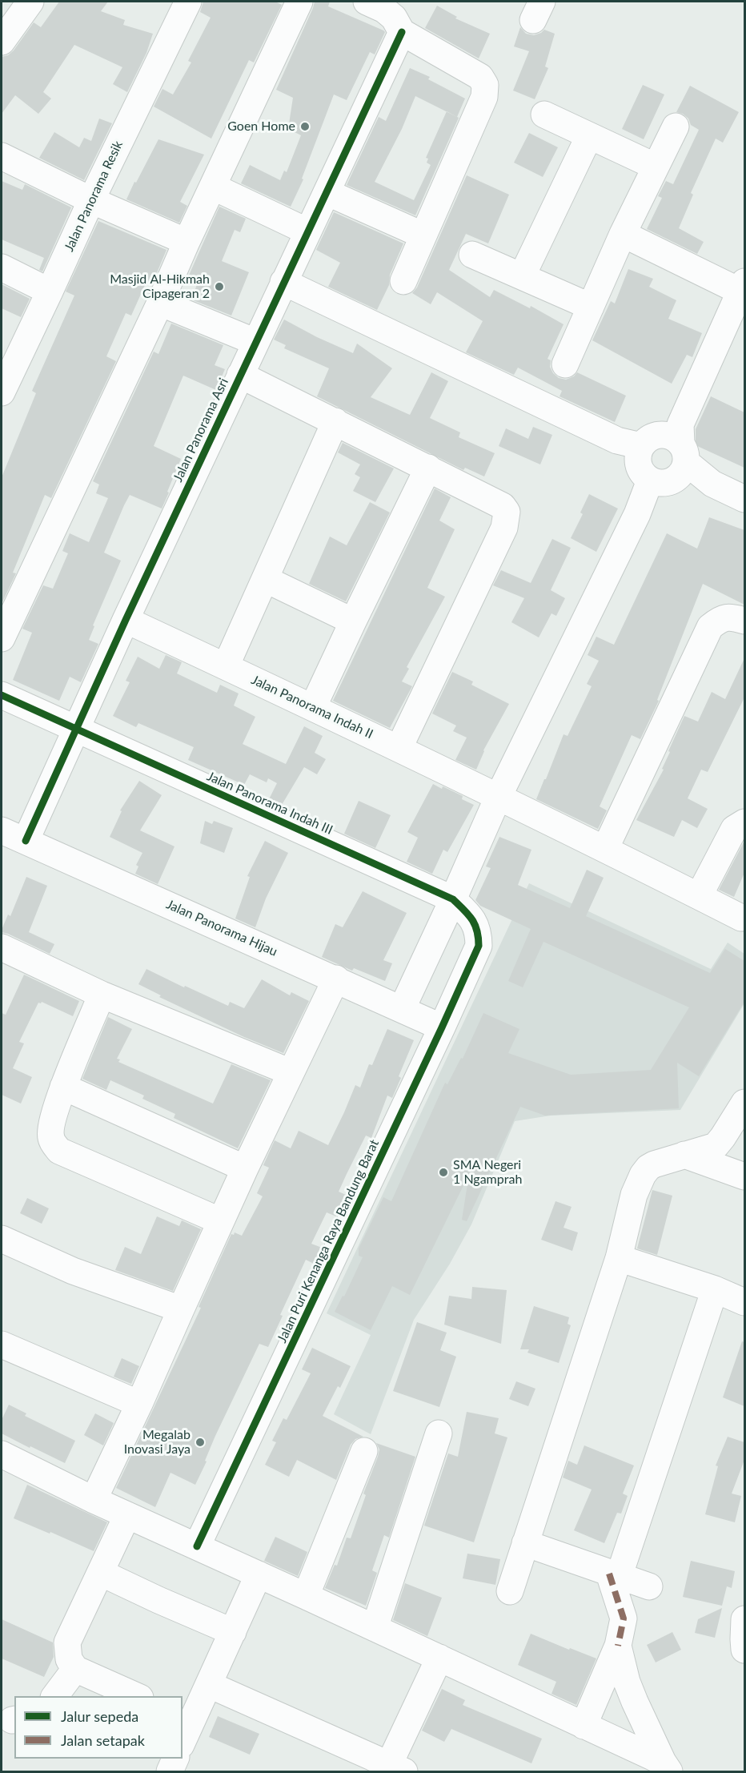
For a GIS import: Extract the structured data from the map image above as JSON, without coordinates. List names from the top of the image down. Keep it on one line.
{"streets":{"street":["Jalan Panorama Resik","Jalan Panorama Asri","Jalan Panorama Indah II","Jalan Panorama Indah III","Jalan Panorama Hijau","Jalan Puri Kenanga Raya Bandung Barat"]},"crossings":[["Jalan Panorama Asri","Jalan Panorama Indah II"],["Jalan Panorama Asri","Jalan Panorama Indah III"],["Jalan Panorama Asri","Jalan Panorama Hijau"],["Jalan Panorama Indah III","Jalan Puri Kenanga Raya Bandung Barat"],["Jalan Panorama Hijau","Jalan Puri Kenanga Raya Bandung Barat"]],"places":["Goen Home","Masjid Al-Hikmah Cipageran 2","SMA Negeri 1 Ngamprah","Megalab Inovasi Jaya"],"legend":["Jalur sepeda","Jalan setapak"]}
